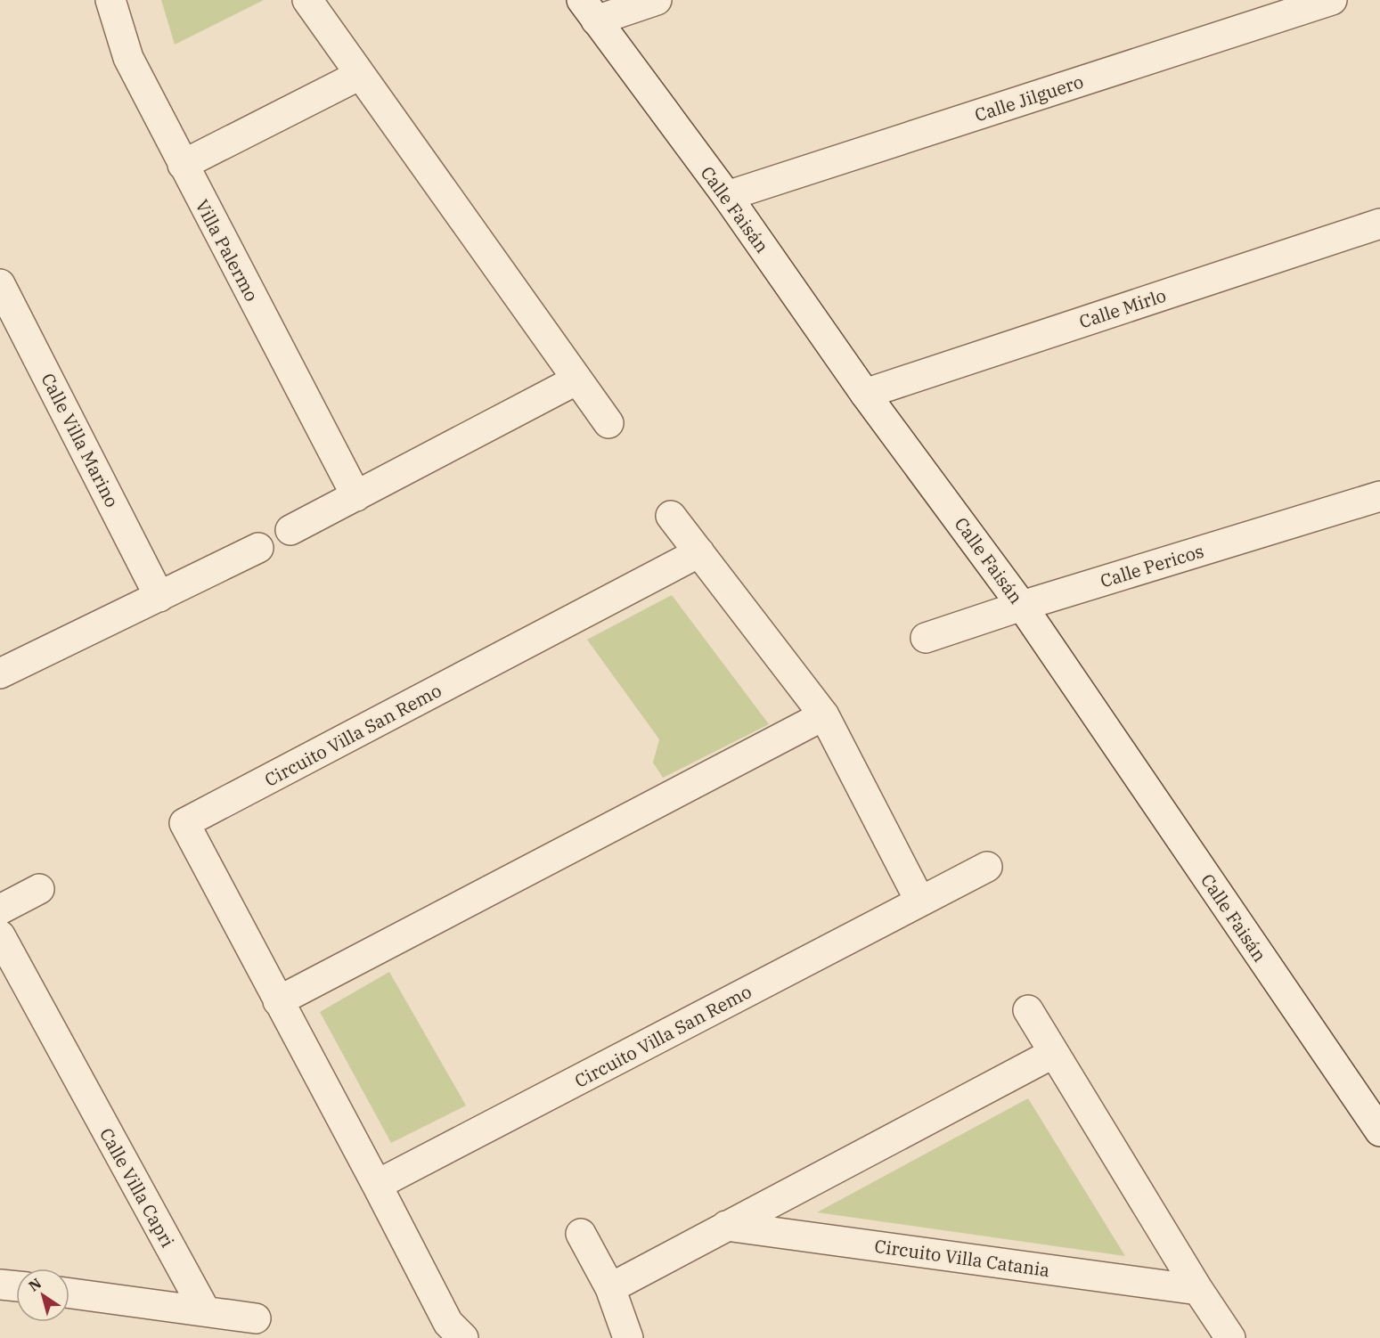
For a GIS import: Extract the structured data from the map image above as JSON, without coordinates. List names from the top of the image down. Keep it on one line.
{"streets":{"street":["Calle Jilguero","Calle Faisán","Villa Palermo","Calle Mirlo","Calle Villa Marino","Calle Pericos","Circuito Villa San Remo","Calle Villa Capri","Circuito Villa Catania"]},"crossings":[["Calle Jilguero","Calle Faisán"],["Calle Faisán","Calle Mirlo"],["Calle Faisán","Calle Pericos"]],"north":"top left"}
